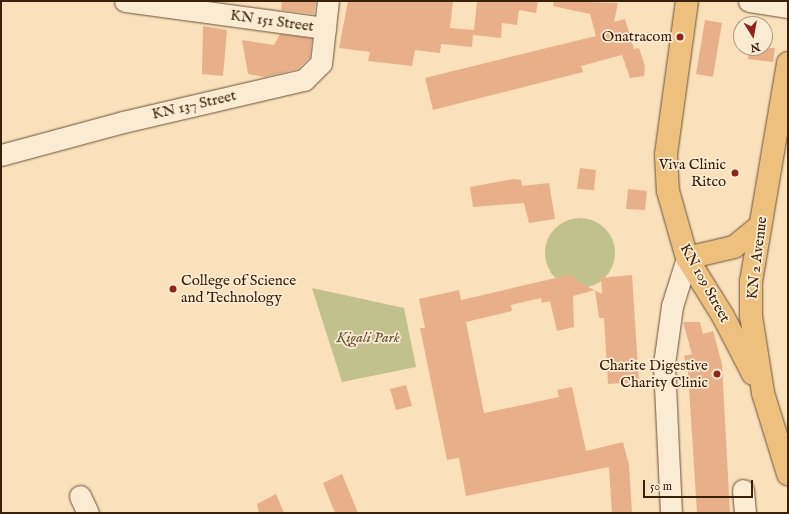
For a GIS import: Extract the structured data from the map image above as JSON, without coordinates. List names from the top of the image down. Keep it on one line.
{"streets":{"main road":["KN 2 Avenue","KN 109 Street"],"street":["KN 151 Street","KN 137 Street"]},"crossings":[["KN 151 Street","KN 137 Street"],["KN 2 Avenue","KN 109 Street"]],"parks":["Kigali Park"],"places":["Onatracom","Viva Clinic Ritco","College of Science and Technology","Charite Digestive Charity Clinic"],"scale_bar":"50 m","north":"bottom"}
